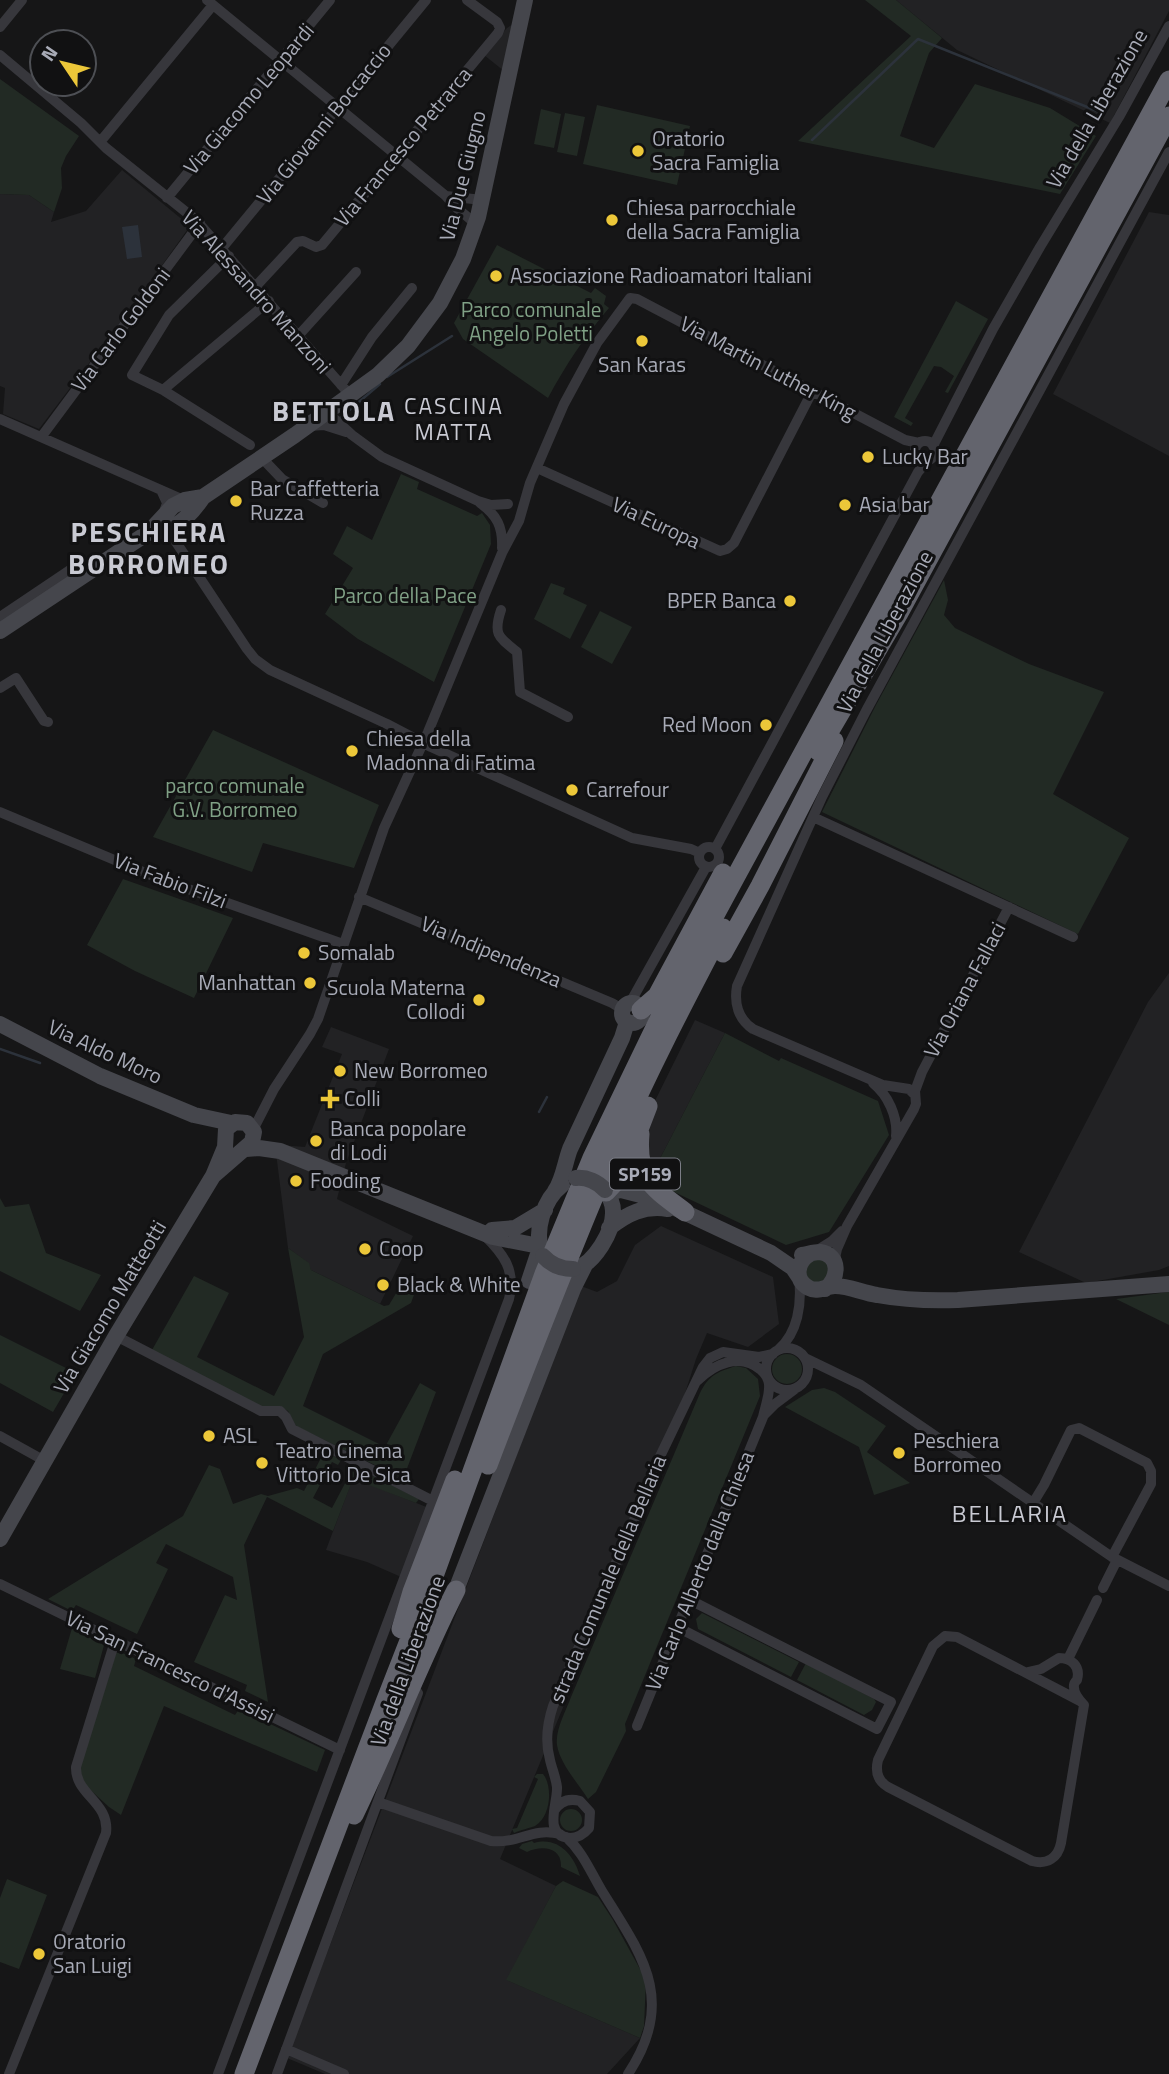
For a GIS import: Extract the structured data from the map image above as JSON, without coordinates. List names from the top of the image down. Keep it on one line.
{"streets":{"highway":["SP159"],"street":["Via Giacomo Leopardi","Via della Liberazione","Via Giovanni Boccaccio","Via Francesco Petrarca","Via Due Giugno","Via Alessandro Manzoni","Via Carlo Goldoni","Via Martin Luther King","Via Europa","Via Fabio Filzi","Via Indipendenza","Via Oriana Fallaci","Via Aldo Moro","Via Giacomo Matteotti","Via Carlo Alberto dalla Chiesa","strada Comunale della Bellaria","Via San Francesco d'Assisi"]},"crossings":[["Via Giacomo Leopardi","Via Alessandro Manzoni"],["Via della Liberazione","Via Martin Luther King"],["Via della Liberazione","Via Indipendenza"],["Via della Liberazione","SP159"],["Via della Liberazione","Via San Francesco d'Assisi"],["Via Giovanni Boccaccio","Via Alessandro Manzoni"],["Via Francesco Petrarca","Via Alessandro Manzoni"],["Via Due Giugno","Via Alessandro Manzoni"],["Via Alessandro Manzoni","Via Carlo Goldoni"],["Via Martin Luther King","Via Europa"],["Via Fabio Filzi","Via Giacomo Matteotti"],["Via Indipendenza","Via Giacomo Matteotti"],["Via Aldo Moro","Via Giacomo Matteotti"],["Via Carlo Alberto dalla Chiesa","strada Comunale della Bellaria"]],"districts":["CASCINA MATTA","BETTOLA","PESCHIERA BORROMEO","BELLARIA"],"parks":["Parco comunale Angelo Poletti","Parco della Pace","parco comunale G.V. Borromeo"],"places":{"other":["Oratorio Sacra Famiglia","Chiesa parrocchiale della Sacra Famiglia","Associazione Radioamatori Italiani","San Karas","Lucky Bar","Bar Caffetteria Ruzza","Asia bar","BPER Banca","Red Moon","Chiesa della Madonna di Fatima","Carrefour","Somalab","Manhattan","Scuola Materna Collodi","New Borromeo","Banca popolare di Lodi","Fooding","Coop","Black & White","ASL","Peschiera Borromeo","Teatro Cinema Vittorio De Sica","Oratorio San Luigi"],"health":["Colli"]},"north":"top left"}
